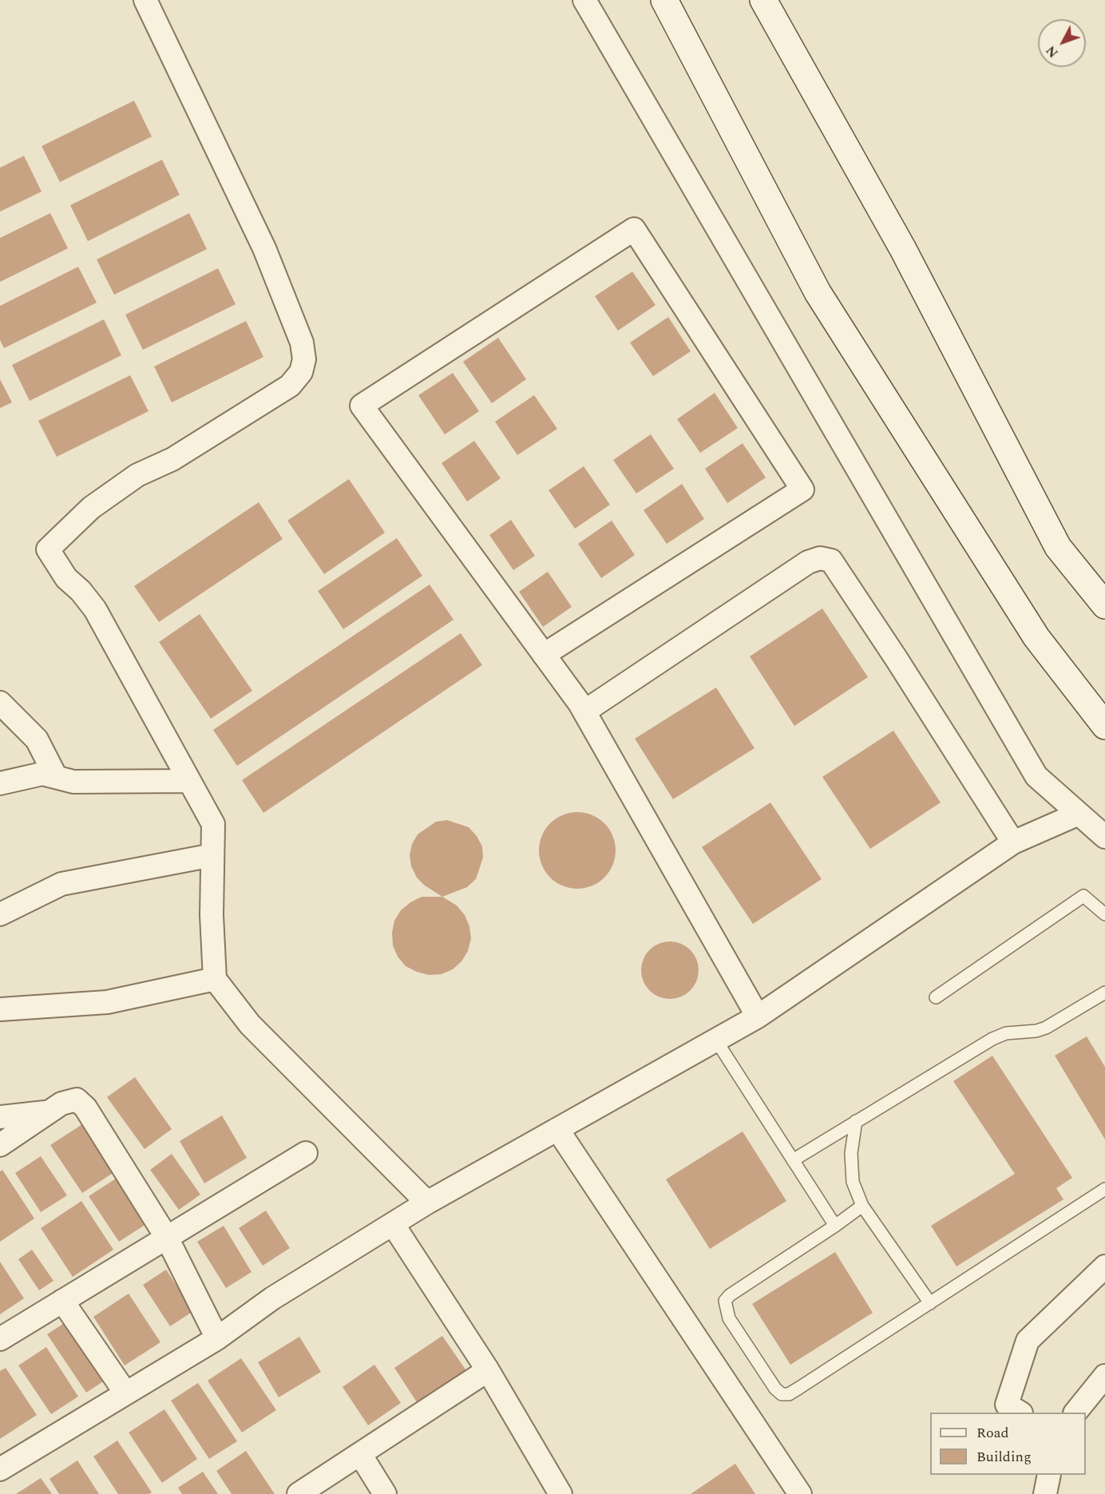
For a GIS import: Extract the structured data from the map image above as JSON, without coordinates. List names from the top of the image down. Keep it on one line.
{"legend":["Road","Building"],"north":"bottom left"}
